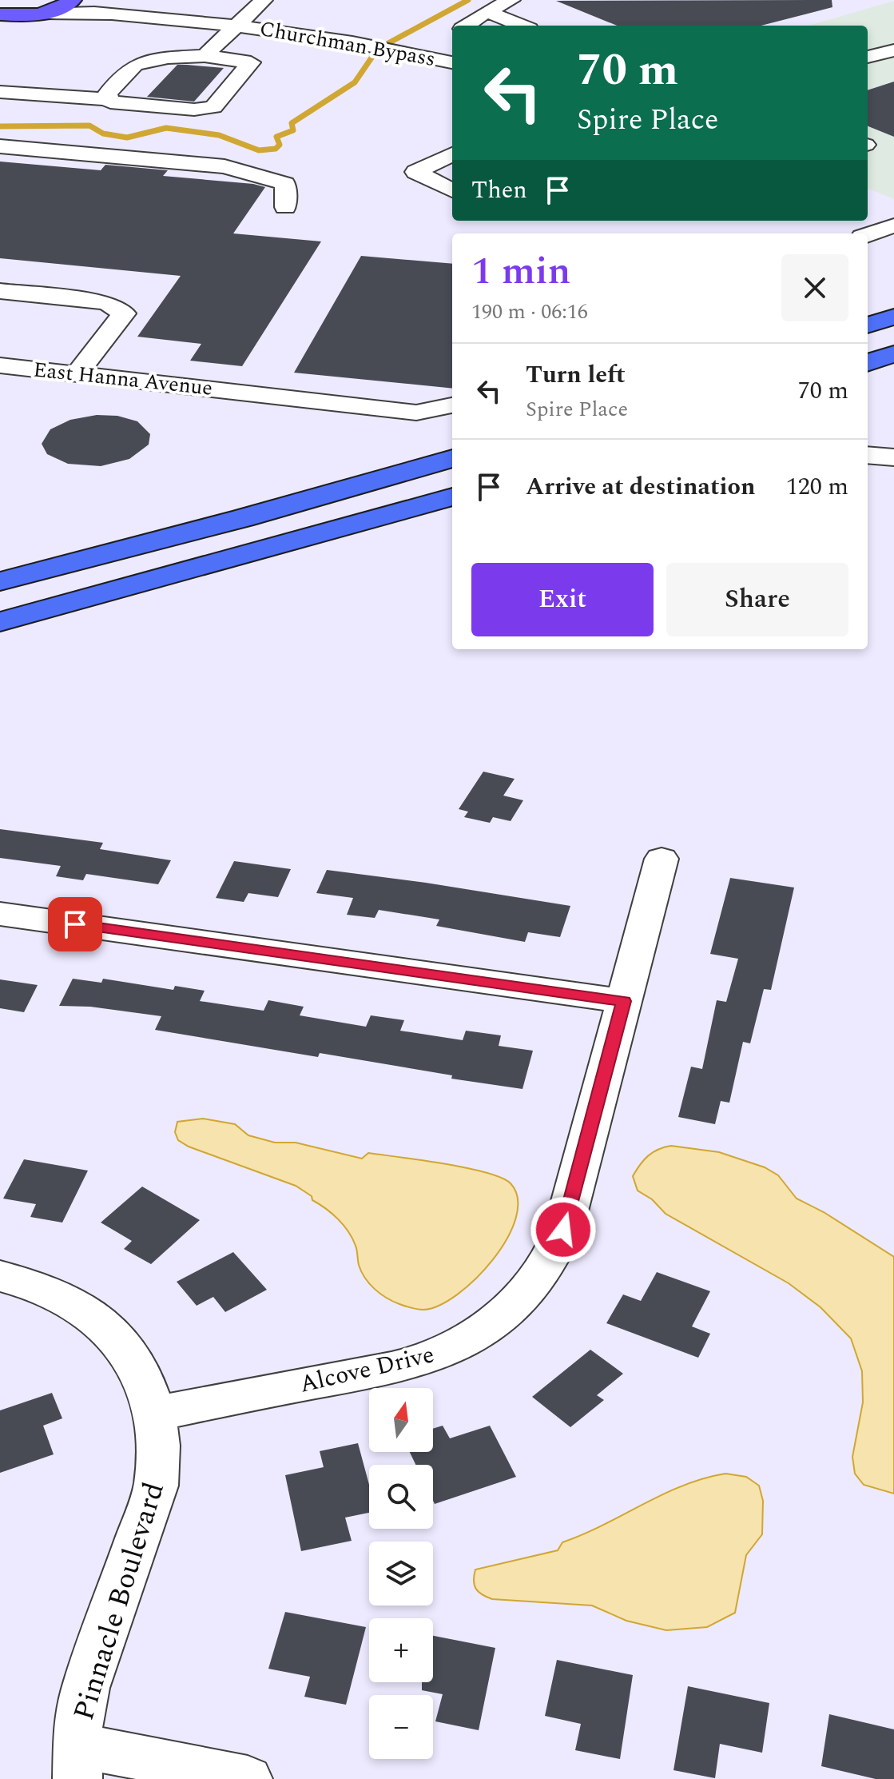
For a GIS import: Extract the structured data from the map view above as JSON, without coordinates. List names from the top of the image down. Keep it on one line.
{"streets":{"street":["Churchman Bypass","East Hanna Avenue","Alcove Drive","Pinnacle Boulevard"]},"crossings":[["Alcove Drive","Pinnacle Boulevard"]],"north":"top","page":{"turn":["70 m","Spire Place"],"then":"Then","heading":["1 min","190 m · 06:16"],"list":[{"name":"Turn left","note":"Spire Place","value":"70 m"},{"name":"Arrive at destination","value":"120 m"}],"buttons":["Exit","Share"],"map_buttons":["+","−"]}}
